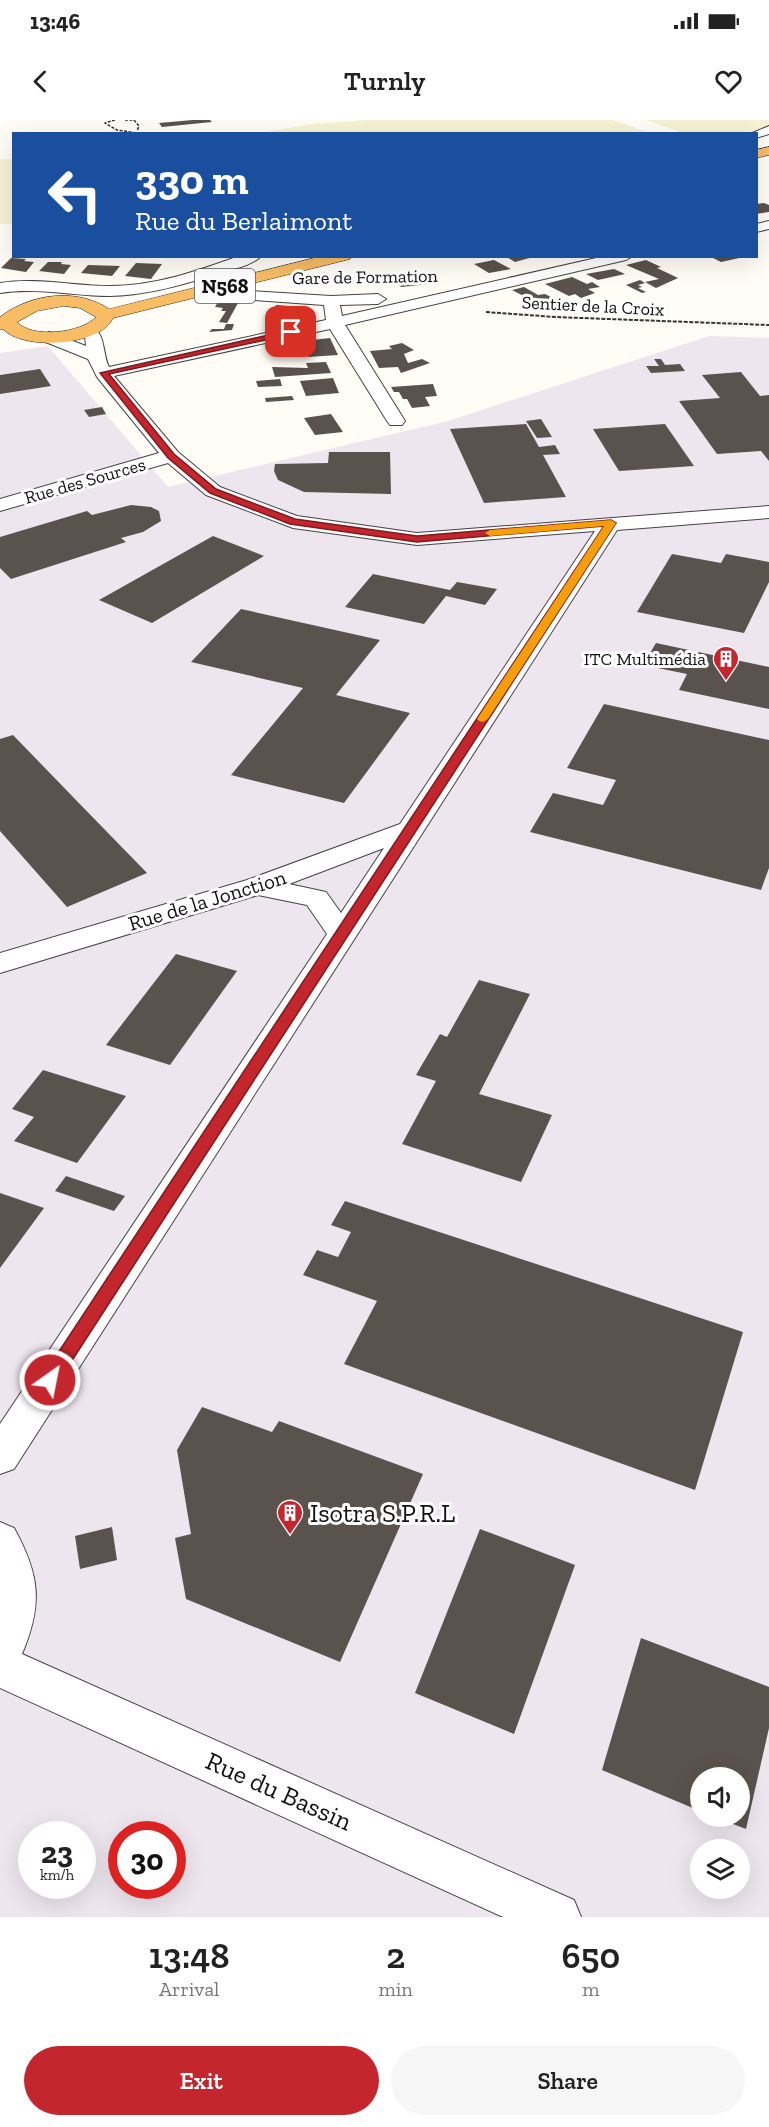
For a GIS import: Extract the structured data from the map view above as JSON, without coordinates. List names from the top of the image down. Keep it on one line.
{"streets":{"highway":["N568"],"street":["Gare de Formation","Rue des Sources","Rue de la Jonction","Rue du Bassin"],"path":["Sentier de la Croix"]},"places":{"building":["ITC Multimédia","Isotra S.P.R.L"]},"page":{"status":"13:46","header":"Turnly","turn":["330 m","Rue du Berlaimont"],"speed":"23 km/h","limit":"30","eta":["13:48","Arrival","2","min","650","m"],"buttons":["Exit","Share"]}}
